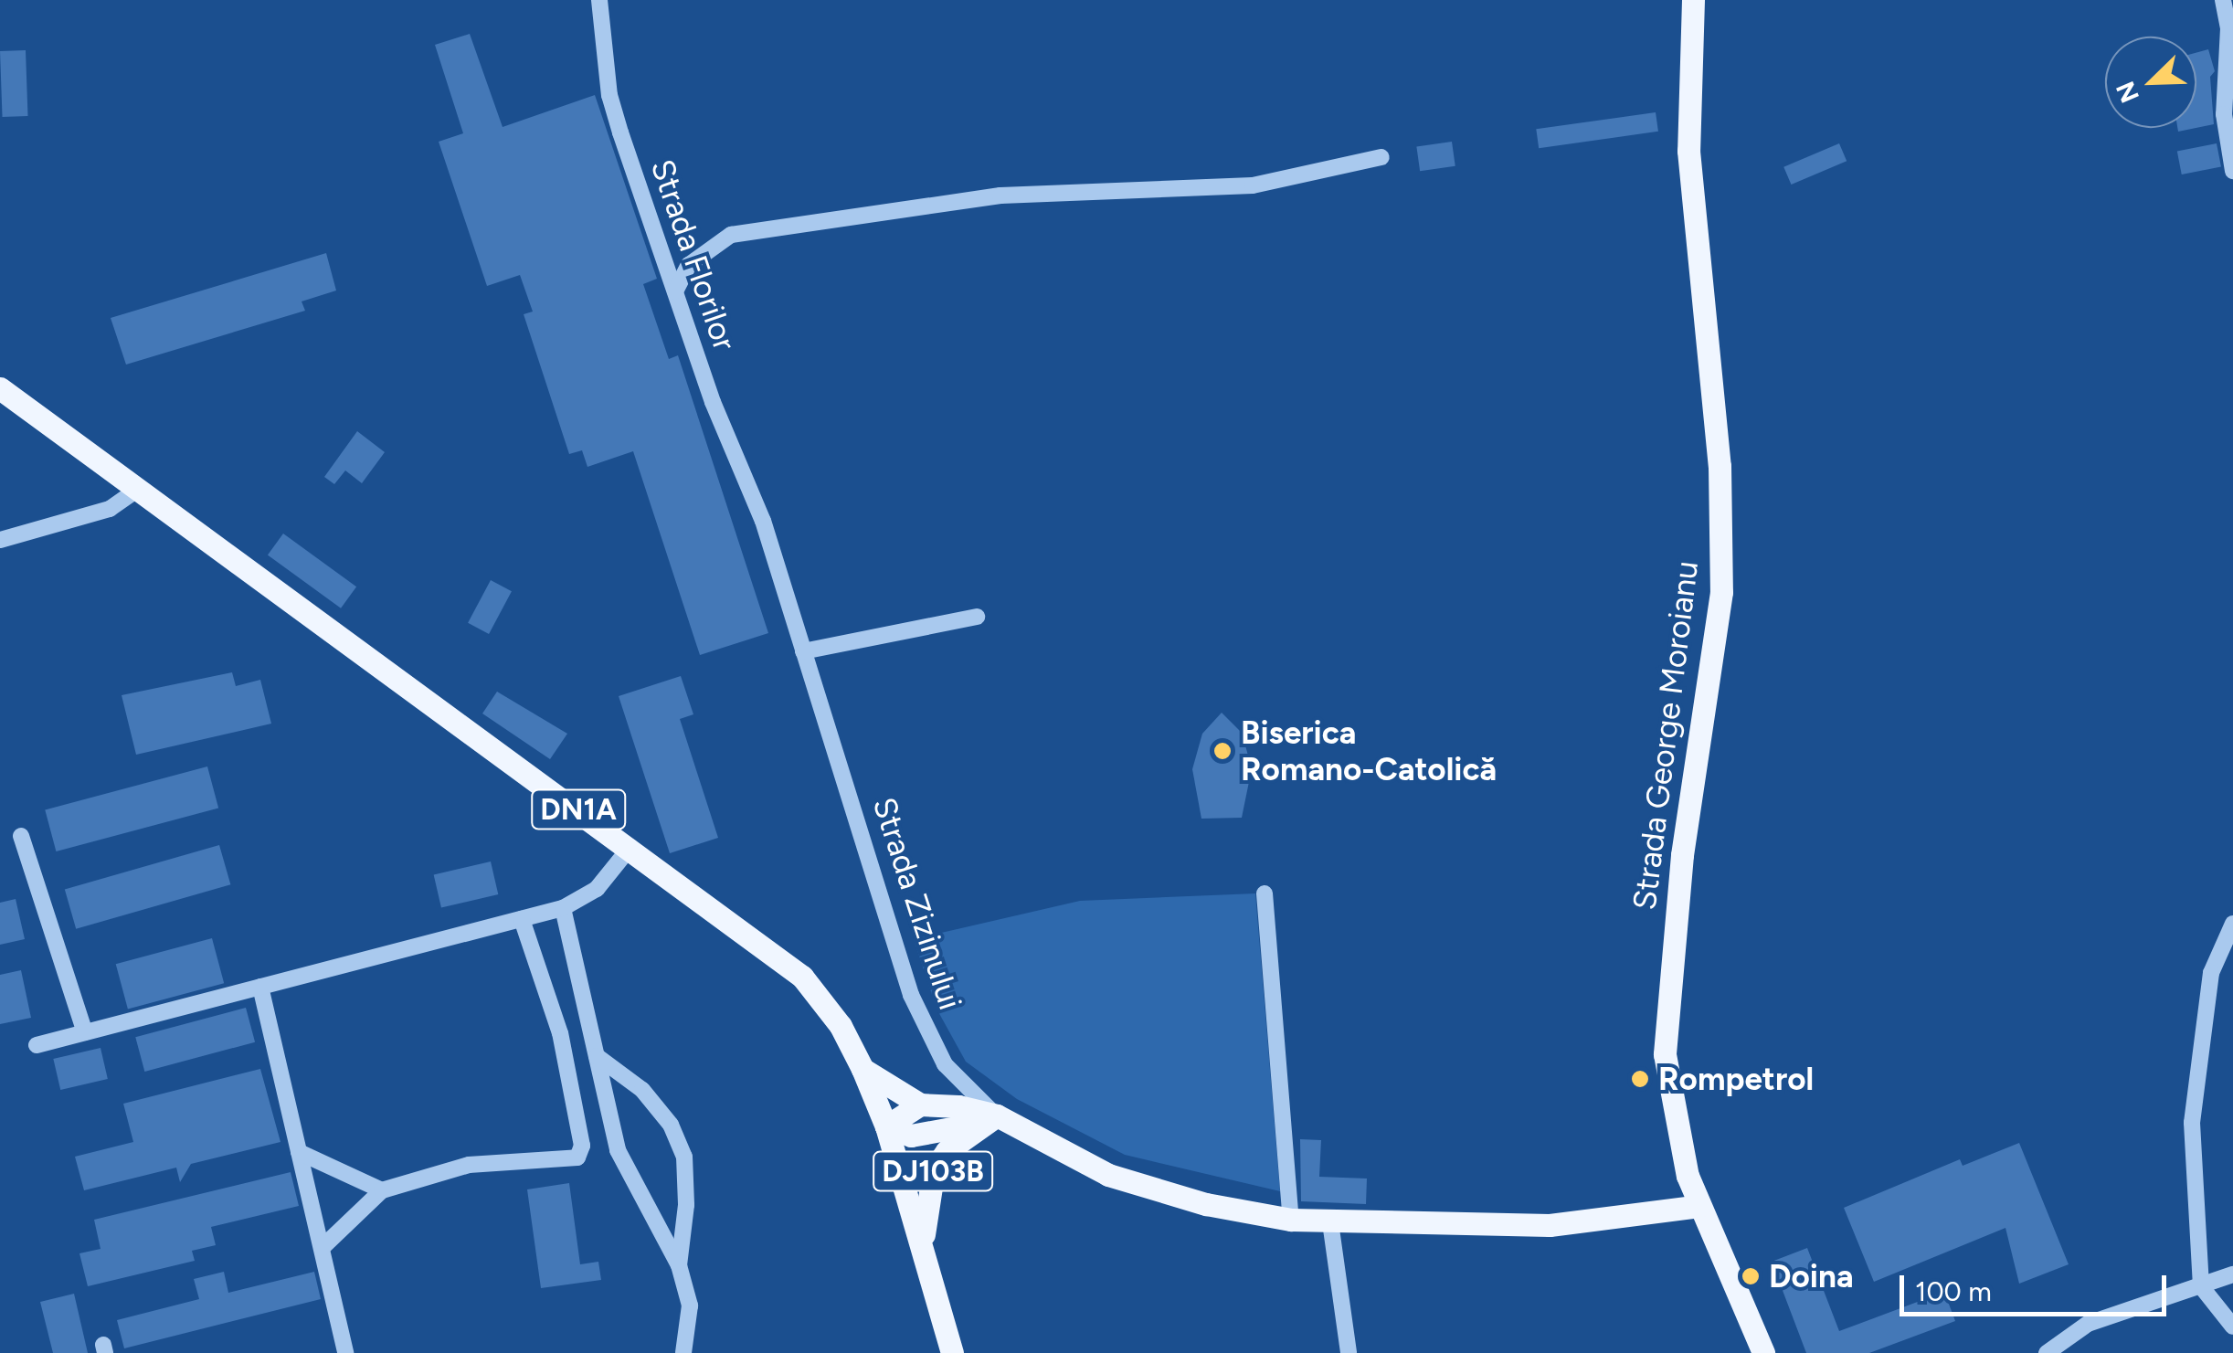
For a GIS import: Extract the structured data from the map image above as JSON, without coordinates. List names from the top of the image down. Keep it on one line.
{"streets":{"main road":["Strada George Moroianu","DN1A","Strada Zizinului","DJ103B"],"street":["Strada Florilor"]},"crossings":[["Strada Florilor","Strada Zizinului"],["Strada George Moroianu","Strada Zizinului"],["DN1A","DJ103B"],["Strada Zizinului","DJ103B"]],"places":["Biserica Romano-Catolică","Rompetrol","Doina"],"scale_bar":"100 m","north":"bottom left"}
